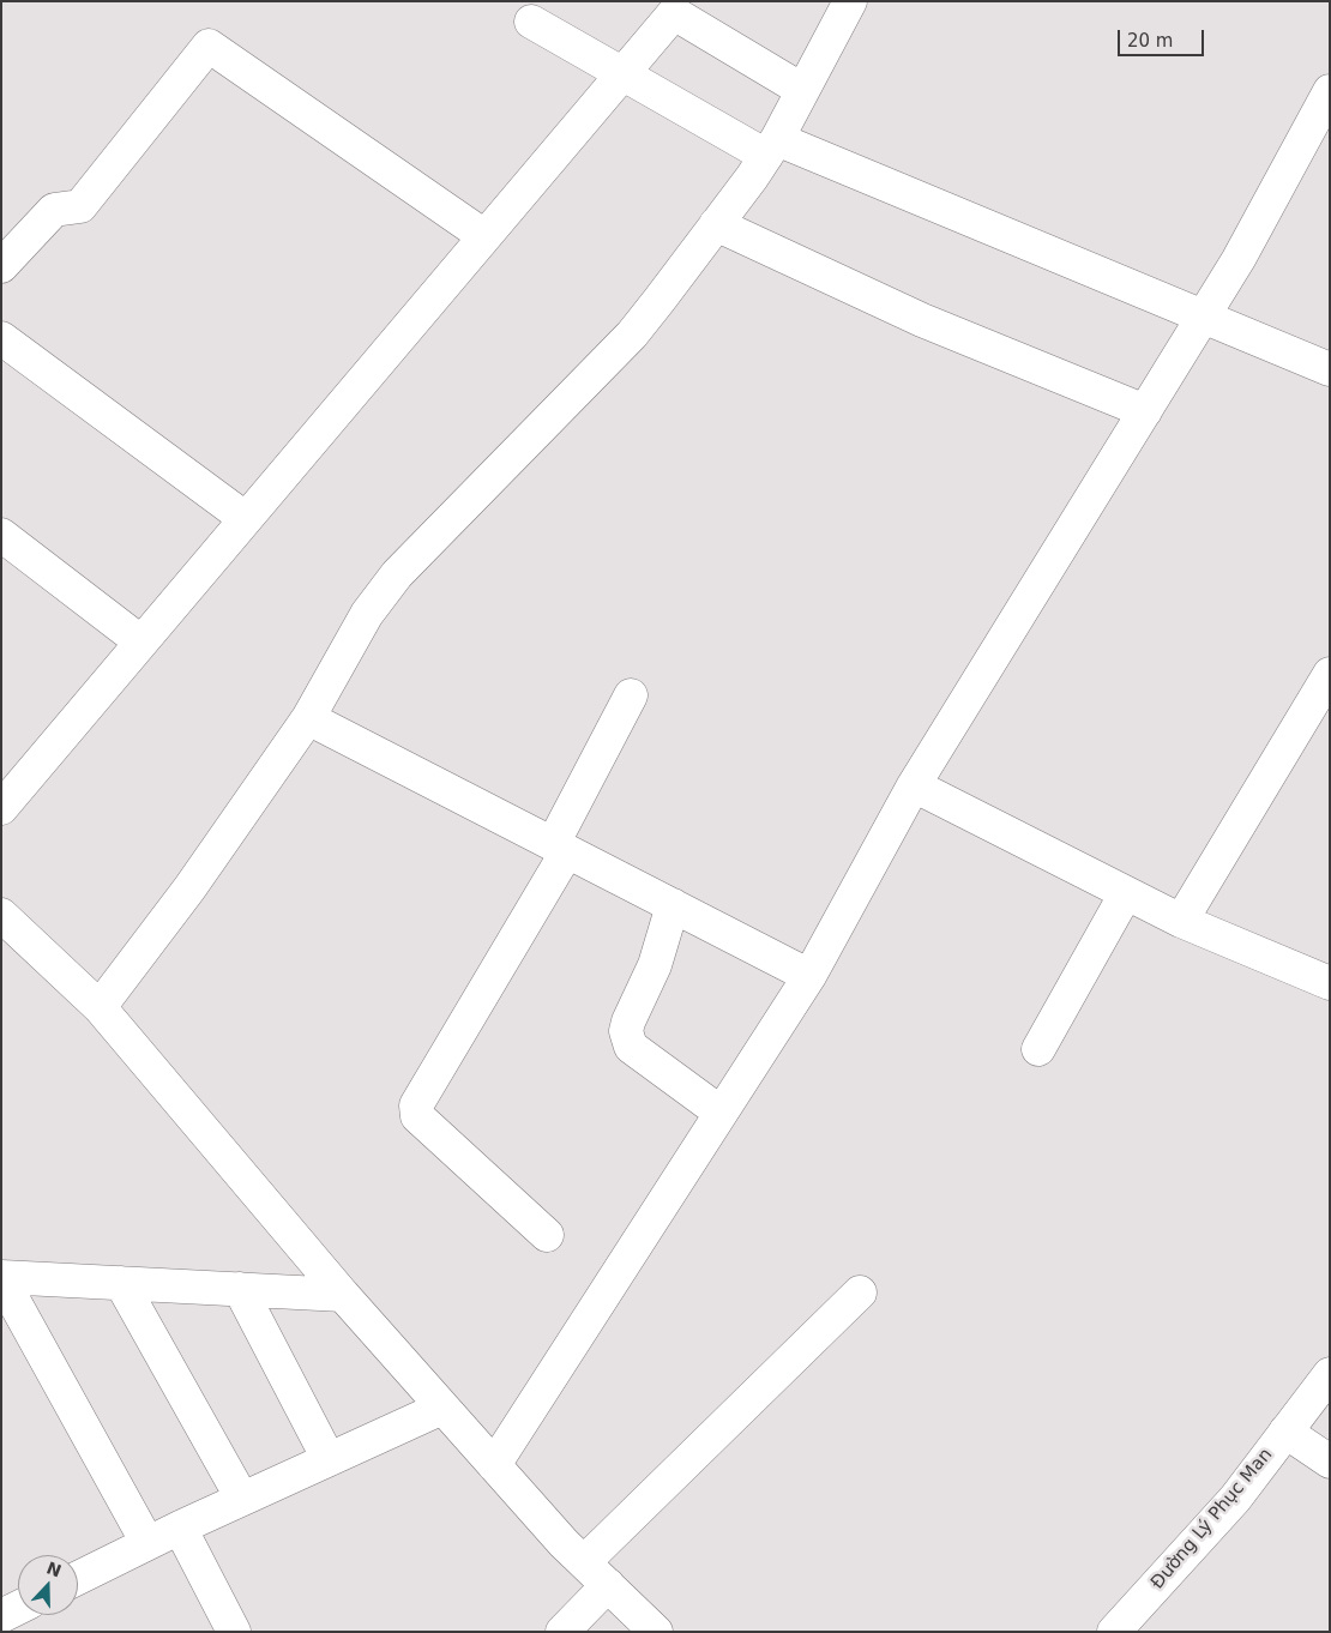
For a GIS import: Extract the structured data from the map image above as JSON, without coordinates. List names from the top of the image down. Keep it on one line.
{"streets":{"street":["Đường Lý Phục Man"]},"scale_bar":"20 m","north":"top"}
